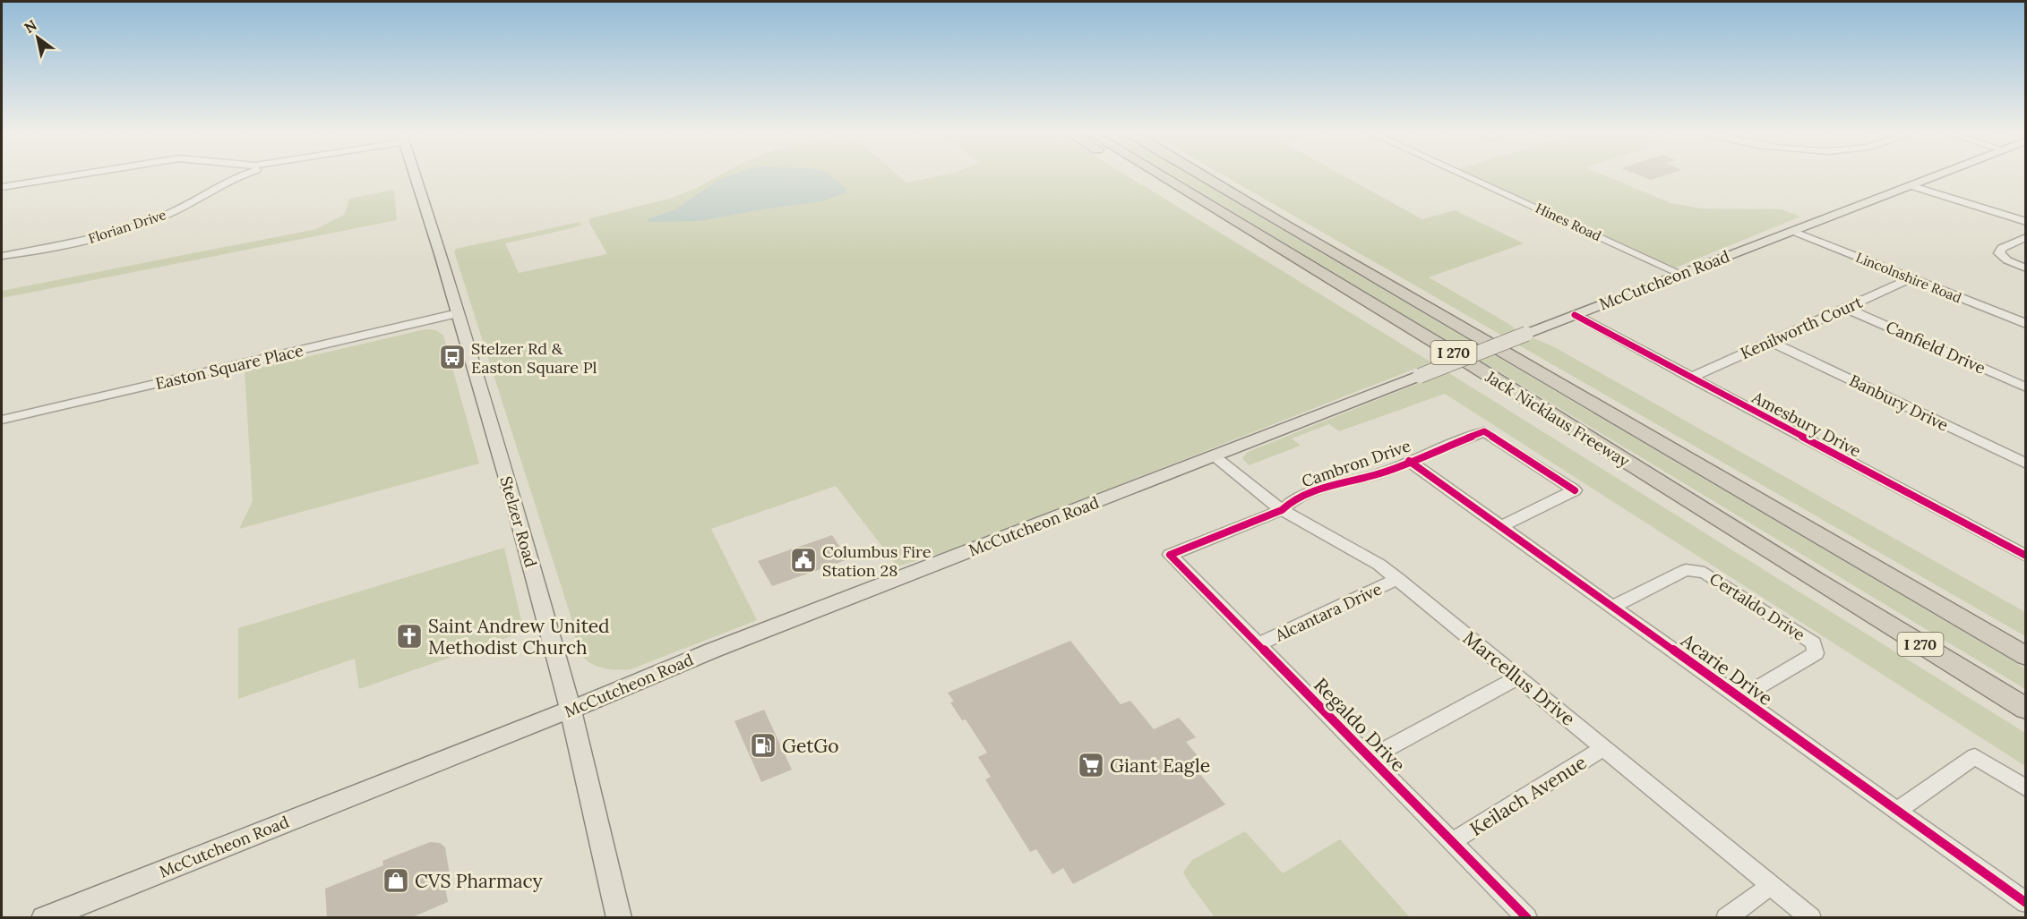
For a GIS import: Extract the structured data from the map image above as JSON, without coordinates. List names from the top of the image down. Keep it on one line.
{"streets":{"highway":["I 270","Jack Nicklaus Freeway"],"main road":["McCutcheon Road","Stelzer Road"],"street":["Hines Road","Florian Drive","Lincolnshire Road","Kenilworth Court","Canfield Drive","Easton Square Place","Banbury Drive","Amesbury Drive","Cambron Drive","Certaldo Drive","Alcantara Drive","Acarie Drive","Marcellus Drive","Regaldo Drive","Keilach Avenue"]},"crossings":[["Hines Road","McCutcheon Road"],["Lincolnshire Road","McCutcheon Road"],["Lincolnshire Road","Kenilworth Court"],["McCutcheon Road","Amesbury Drive"],["McCutcheon Road","Stelzer Road"],["McCutcheon Road","Marcellus Drive"],["Kenilworth Court","Canfield Drive"],["Kenilworth Court","Banbury Drive"],["Kenilworth Court","Amesbury Drive"],["Easton Square Place","Stelzer Road"],["Cambron Drive","Acarie Drive"],["Cambron Drive","Marcellus Drive"],["Cambron Drive","Regaldo Drive"],["Certaldo Drive","Acarie Drive"],["Alcantara Drive","Marcellus Drive"],["Alcantara Drive","Regaldo Drive"],["Marcellus Drive","Keilach Avenue"],["Regaldo Drive","Keilach Avenue"]],"places":{"bus stop":["Stelzer Rd & Easton Square Pl"],"public building":["Columbus Fire Station 28"],"church":["Saint Andrew United Methodist Church"],"fuel station":["GetGo"],"supermarket":["Giant Eagle"],"shop":["CVS Pharmacy"]},"north":"top left"}
